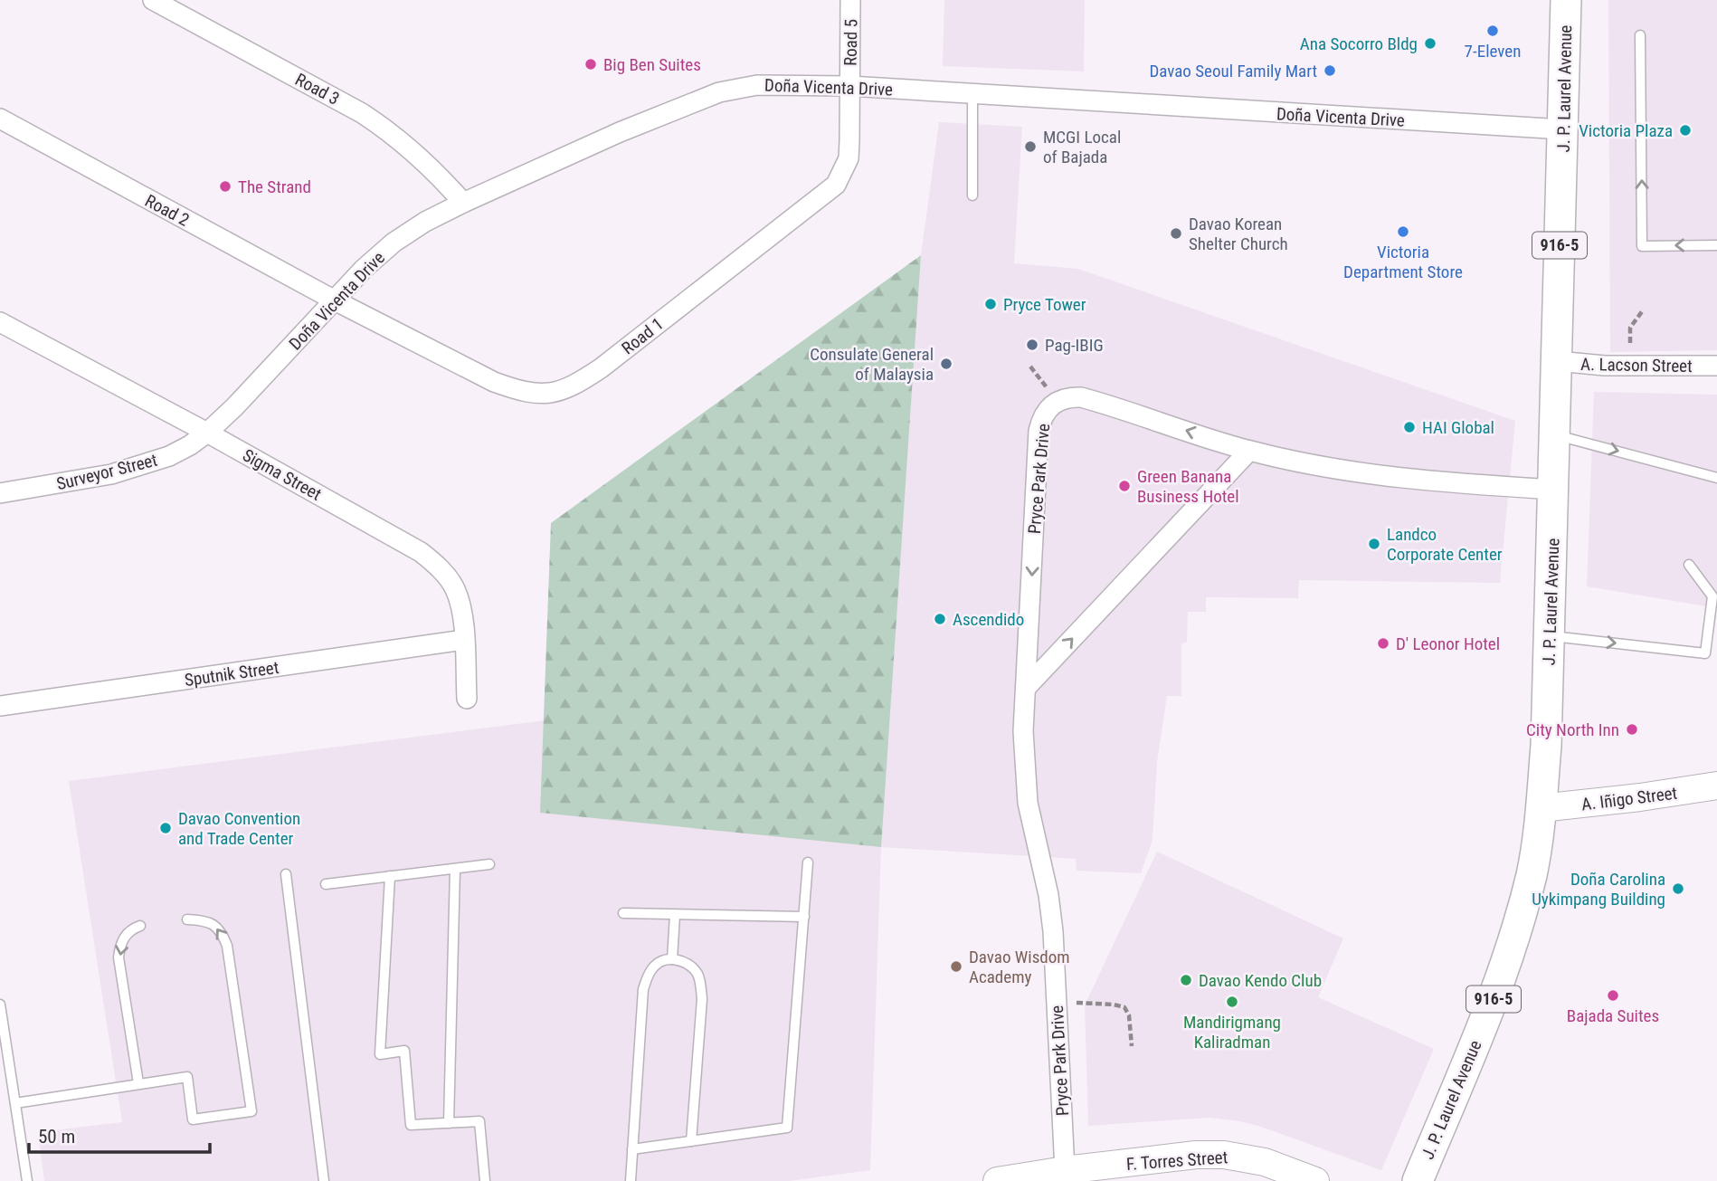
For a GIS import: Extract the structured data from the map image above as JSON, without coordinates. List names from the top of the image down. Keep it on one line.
{"streets":{"main road":["J. P. Laurel Avenue","916-5","A. Iñigo Street","F. Torres Street"],"street":["Road 5","Doña Vicenta Drive","Road 3","Road 2","Road 1","A. Lacson Street","Surveyor Street","Sigma Street","Pryce Park Drive","Sputnik Street"]},"crossings":[["Road 5","Doña Vicenta Drive"],["Road 5","Road 1"],["Doña Vicenta Drive","Road 3"],["Doña Vicenta Drive","J. P. Laurel Avenue"],["Doña Vicenta Drive","Road 2"],["Doña Vicenta Drive","Road 1"],["Doña Vicenta Drive","Surveyor Street"],["Doña Vicenta Drive","Sigma Street"],["J. P. Laurel Avenue","A. Lacson Street"],["J. P. Laurel Avenue","Pryce Park Drive"],["J. P. Laurel Avenue","A. Iñigo Street"],["Road 2","Road 1"],["Surveyor Street","Sigma Street"],["Sigma Street","Sputnik Street"],["Pryce Park Drive","F. Torres Street"]],"places":["7-Eleven","Ana Socorro Bldg","Big Ben Suites","Davao Seoul Family Mart","Victoria Plaza","MCGI Local of Bajada","The Strand","Victoria Department Store","Davao Korean Shelter Church","Pryce Tower","Pag-IBIG","Consulate General of Malaysia","HAI Global","Green Banana Business Hotel","Landco Corporate Center","Ascendido","D' Leonor Hotel","City North Inn","Davao Convention and Trade Center","Doña Carolina Uykimpang Building","Davao Wisdom Academy","Davao Kendo Club","Bajada Suites","Mandirigmang Kaliradman"],"scale_bar":"50 m"}
